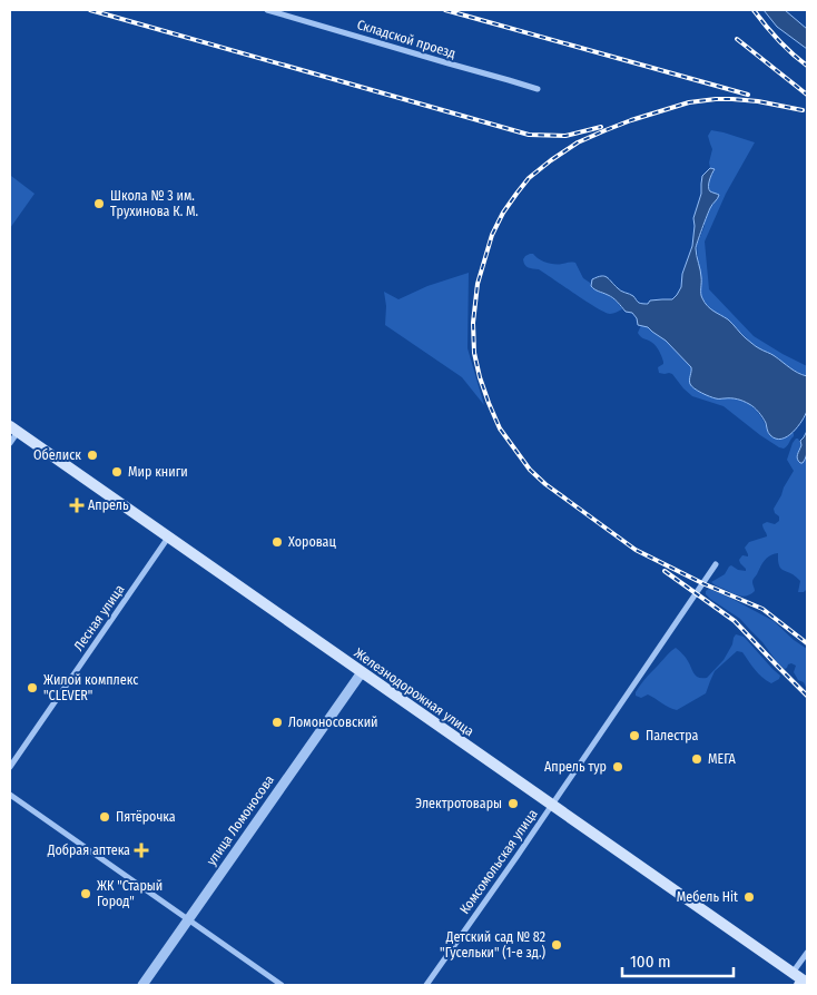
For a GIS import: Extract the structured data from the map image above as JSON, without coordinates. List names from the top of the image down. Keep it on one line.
{"streets":{"main road":["Железнодорожная улица"],"street":["Складской проезд","Лесная улица","улица Ломоносова","Комсомольская улица"]},"crossings":[["Лесная улица","Железнодорожная улица"],["Железнодорожная улица","улица Ломоносова"],["Железнодорожная улица","Комсомольская улица"]],"places":{"other":["Школа № 3 им. Трухинова К. М.","Обелиск","Мир книги","Хоровац","Жилой комплекс \"СLEVER\"","Ломоносовский","Палестра","МЕГА","Апрель тур","Электротовары","Пятёрочка","ЖК \"Старый Город\"","Мебель Hit","Детский сад № 82 \"Гусельки\" (1-е зд.)"],"health":["Апрель","Добрая аптека"]},"scale_bar":"100 m"}
